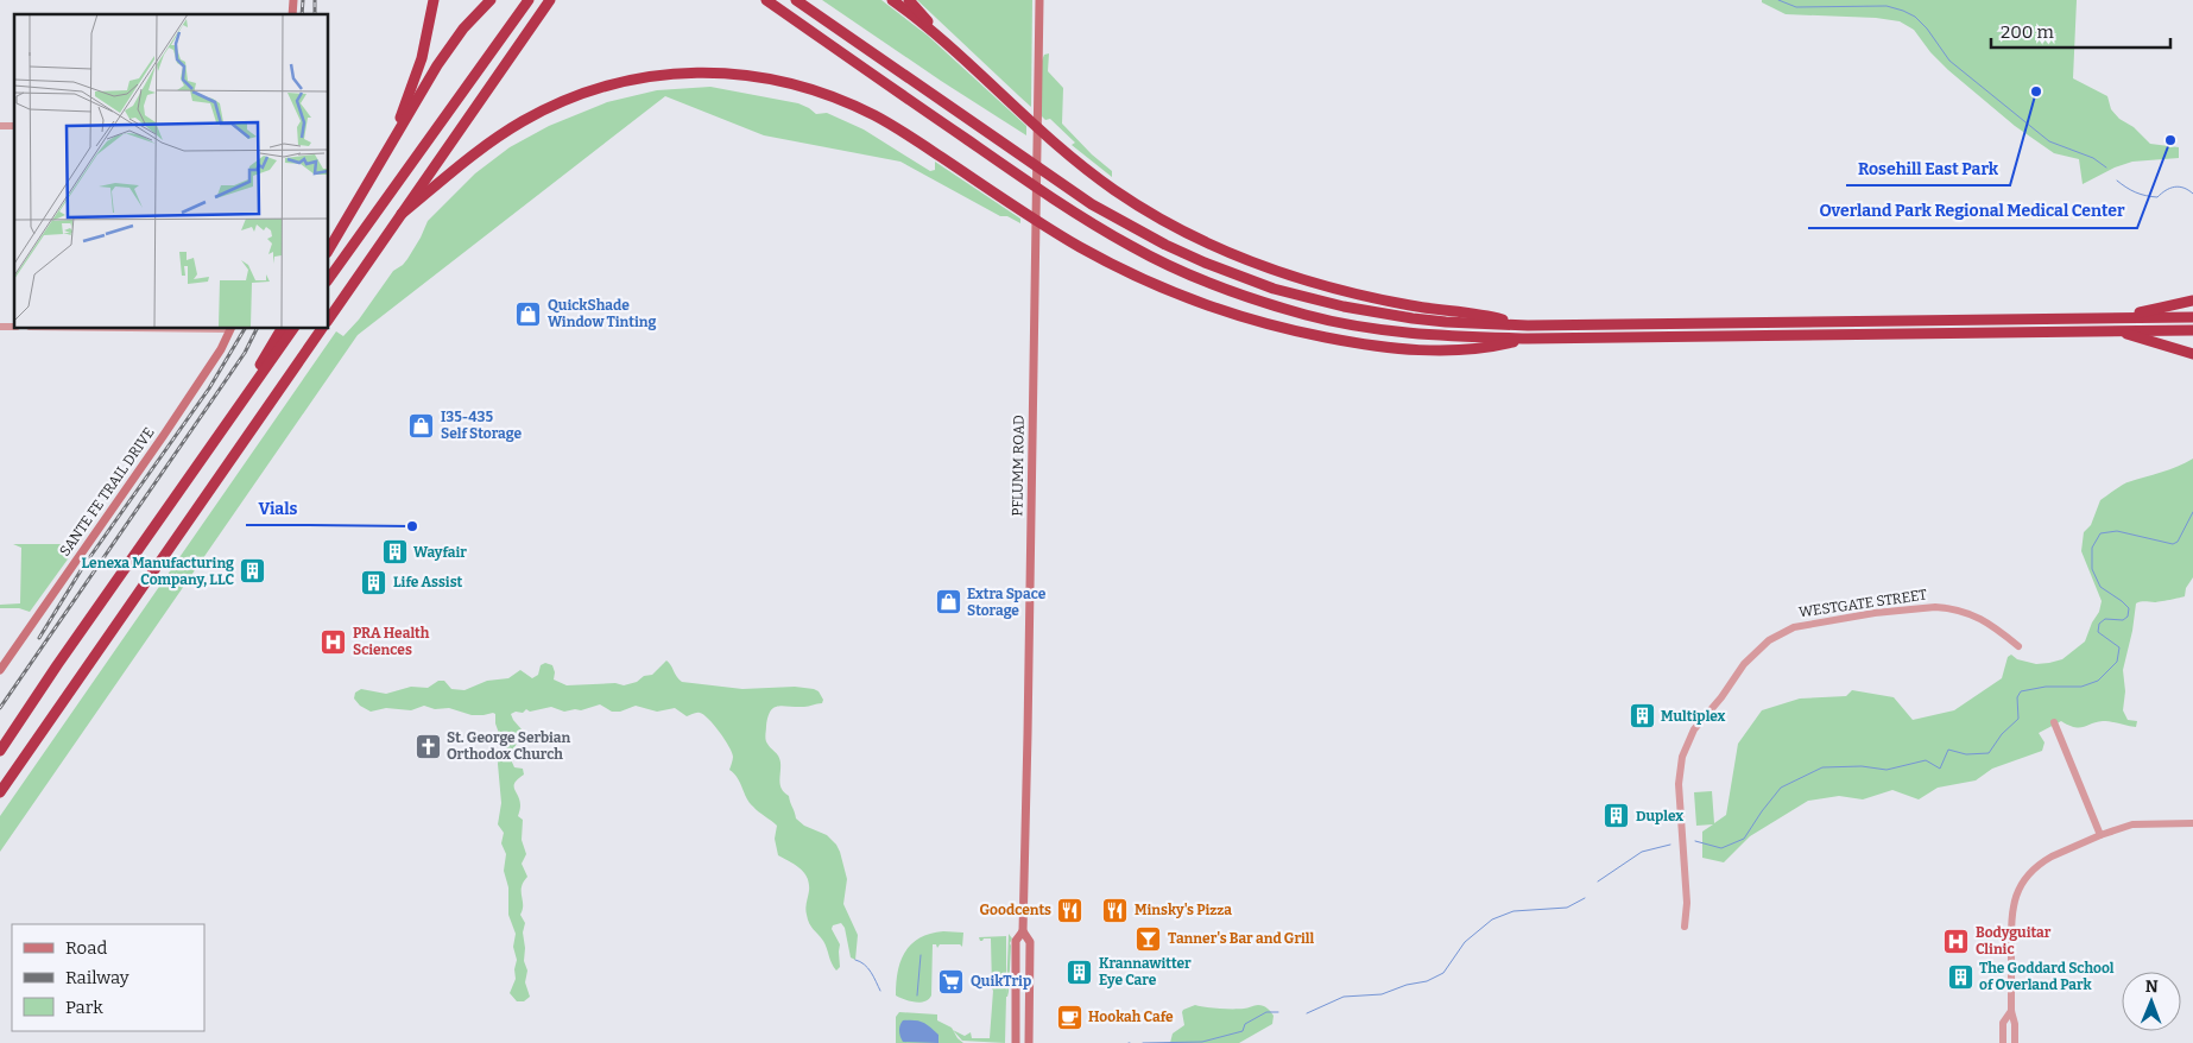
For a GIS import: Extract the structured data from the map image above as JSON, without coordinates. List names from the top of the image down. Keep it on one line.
{"streets":{"main road":["PFLUMM ROAD","SANTE FE TRAIL DRIVE"],"street":["WESTGATE STREET"]},"places":{"other":["Rosehill East Park","Overland Park Regional Medical Center","Vials"],"shop":["QuickShade Window Tinting","I35-435 Self Storage","Extra Space Storage"],"building":["Wayfair","Lenexa Manufacturing Company, LLC","Life Assist","Multiplex","Duplex","Krannawitter Eye Care","The Goddard School of Overland Park"],"hospital":["PRA Health Sciences","Bodyguitar Clinic"],"church":["St. George Serbian Orthodox Church"],"restaurant":["Goodcents","Minsky's Pizza"],"bar":["Tanner's Bar and Grill"],"supermarket":["QuikTrip"],"cafe":["Hookah Cafe"]},"legend":["Road","Railway","Park"],"scale_bar":"200 m","north":"top"}
